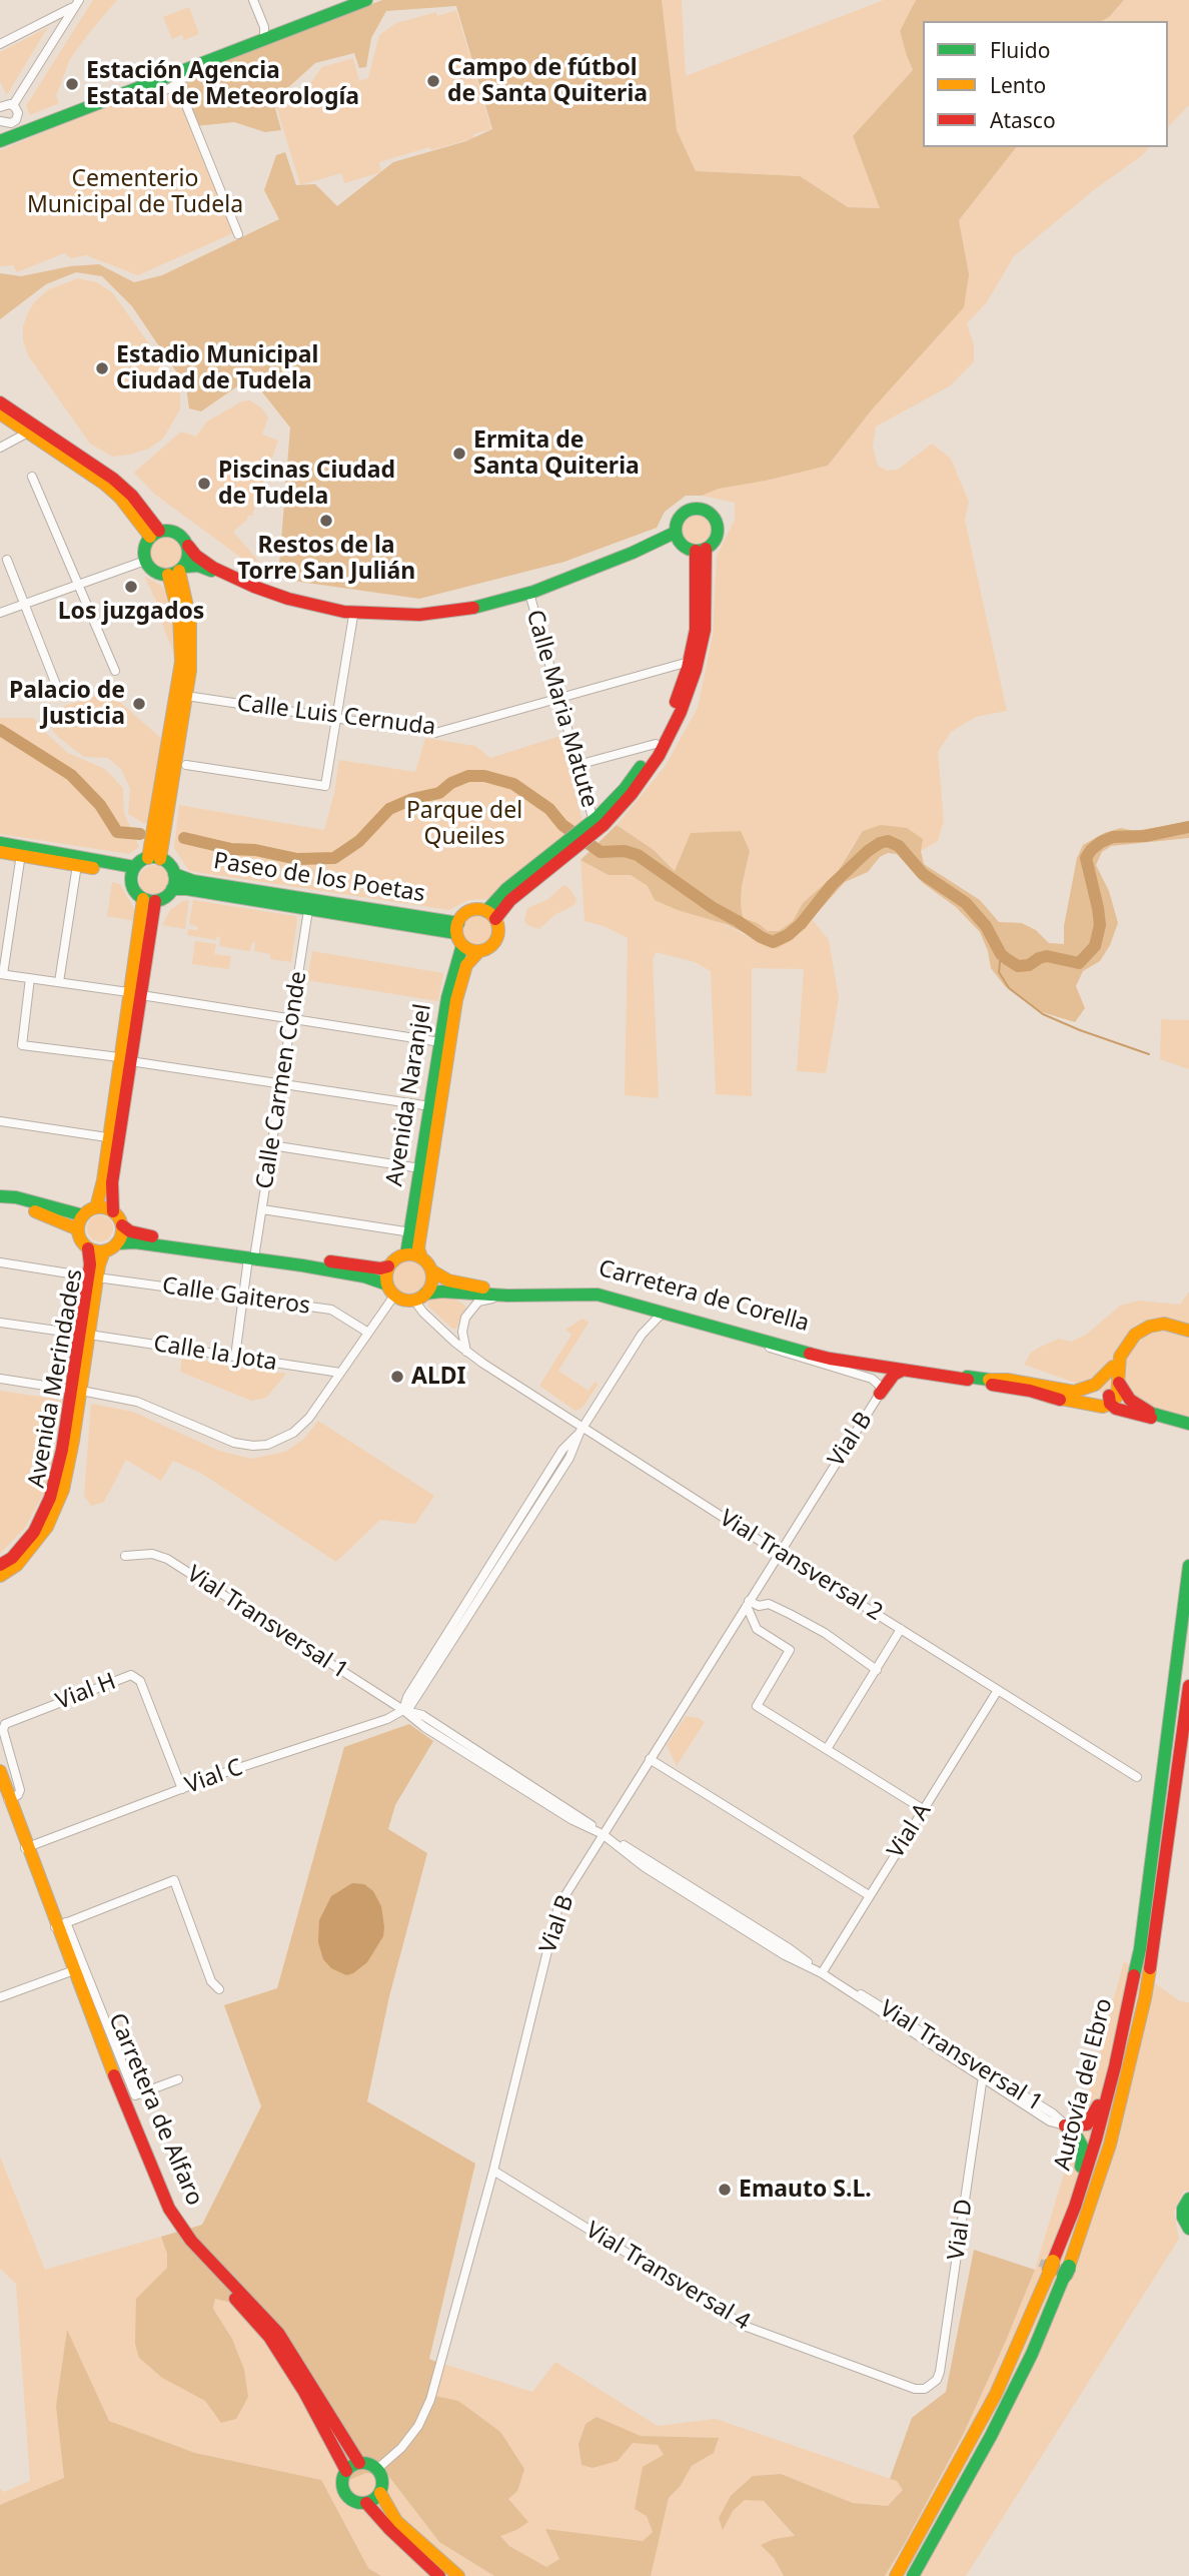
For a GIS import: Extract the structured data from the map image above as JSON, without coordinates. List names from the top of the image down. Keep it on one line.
{"streets":{"main road":["Paseo de los Poetas","Avenida Naranjel","Carretera de Corella","Avenida Merindades","Autovía del Ebro","Carretera de Alfaro"],"street":["Calle Maria Matute","Calle Luis Cernuda","Calle Carmen Conde","Calle Gaiteros","Calle la Jota","Vial B","Vial Transversal 2","Vial Transversal 1","Vial H","Vial C","Vial A","Vial D","Vial Transversal 4"]},"crossings":[["Calle Maria Matute","Calle Luis Cernuda"],["Paseo de los Poetas","Calle Carmen Conde"],["Paseo de los Poetas","Avenida Naranjel"],["Calle Carmen Conde","Calle Gaiteros"],["Calle Carmen Conde","Calle la Jota"],["Avenida Naranjel","Carretera de Corella"],["Avenida Naranjel","Vial Transversal 2"],["Calle Gaiteros","Avenida Merindades"],["Carretera de Corella","Vial B"],["Carretera de Corella","Vial Transversal 2"],["Calle la Jota","Avenida Merindades"],["Vial B","Vial Transversal 2"],["Vial B","Vial Transversal 1"],["Vial B","Carretera de Alfaro"],["Vial B","Vial Transversal 4"],["Vial Transversal 2","Vial A"],["Vial Transversal 1","Vial C"],["Vial Transversal 1","Vial A"],["Vial Transversal 1","Vial D"],["Vial H","Vial C"],["Vial H","Carretera de Alfaro"],["Vial C","Carretera de Alfaro"],["Vial D","Vial Transversal 4"]],"parks":["Cementerio Municipal de Tudela","Parque del Queiles"],"places":["Campo de fútbol de Santa Quiteria","Estación Agencia Estatal de Meteorología","Estadio Municipal Ciudad de Tudela","Ermita de Santa Quiteria","Piscinas Ciudad de Tudela","Restos de la Torre San Julián","Los juzgados","Palacio de Justicia","ALDI","Emauto S.L."],"legend":["Fluido","Lento","Atasco"]}
